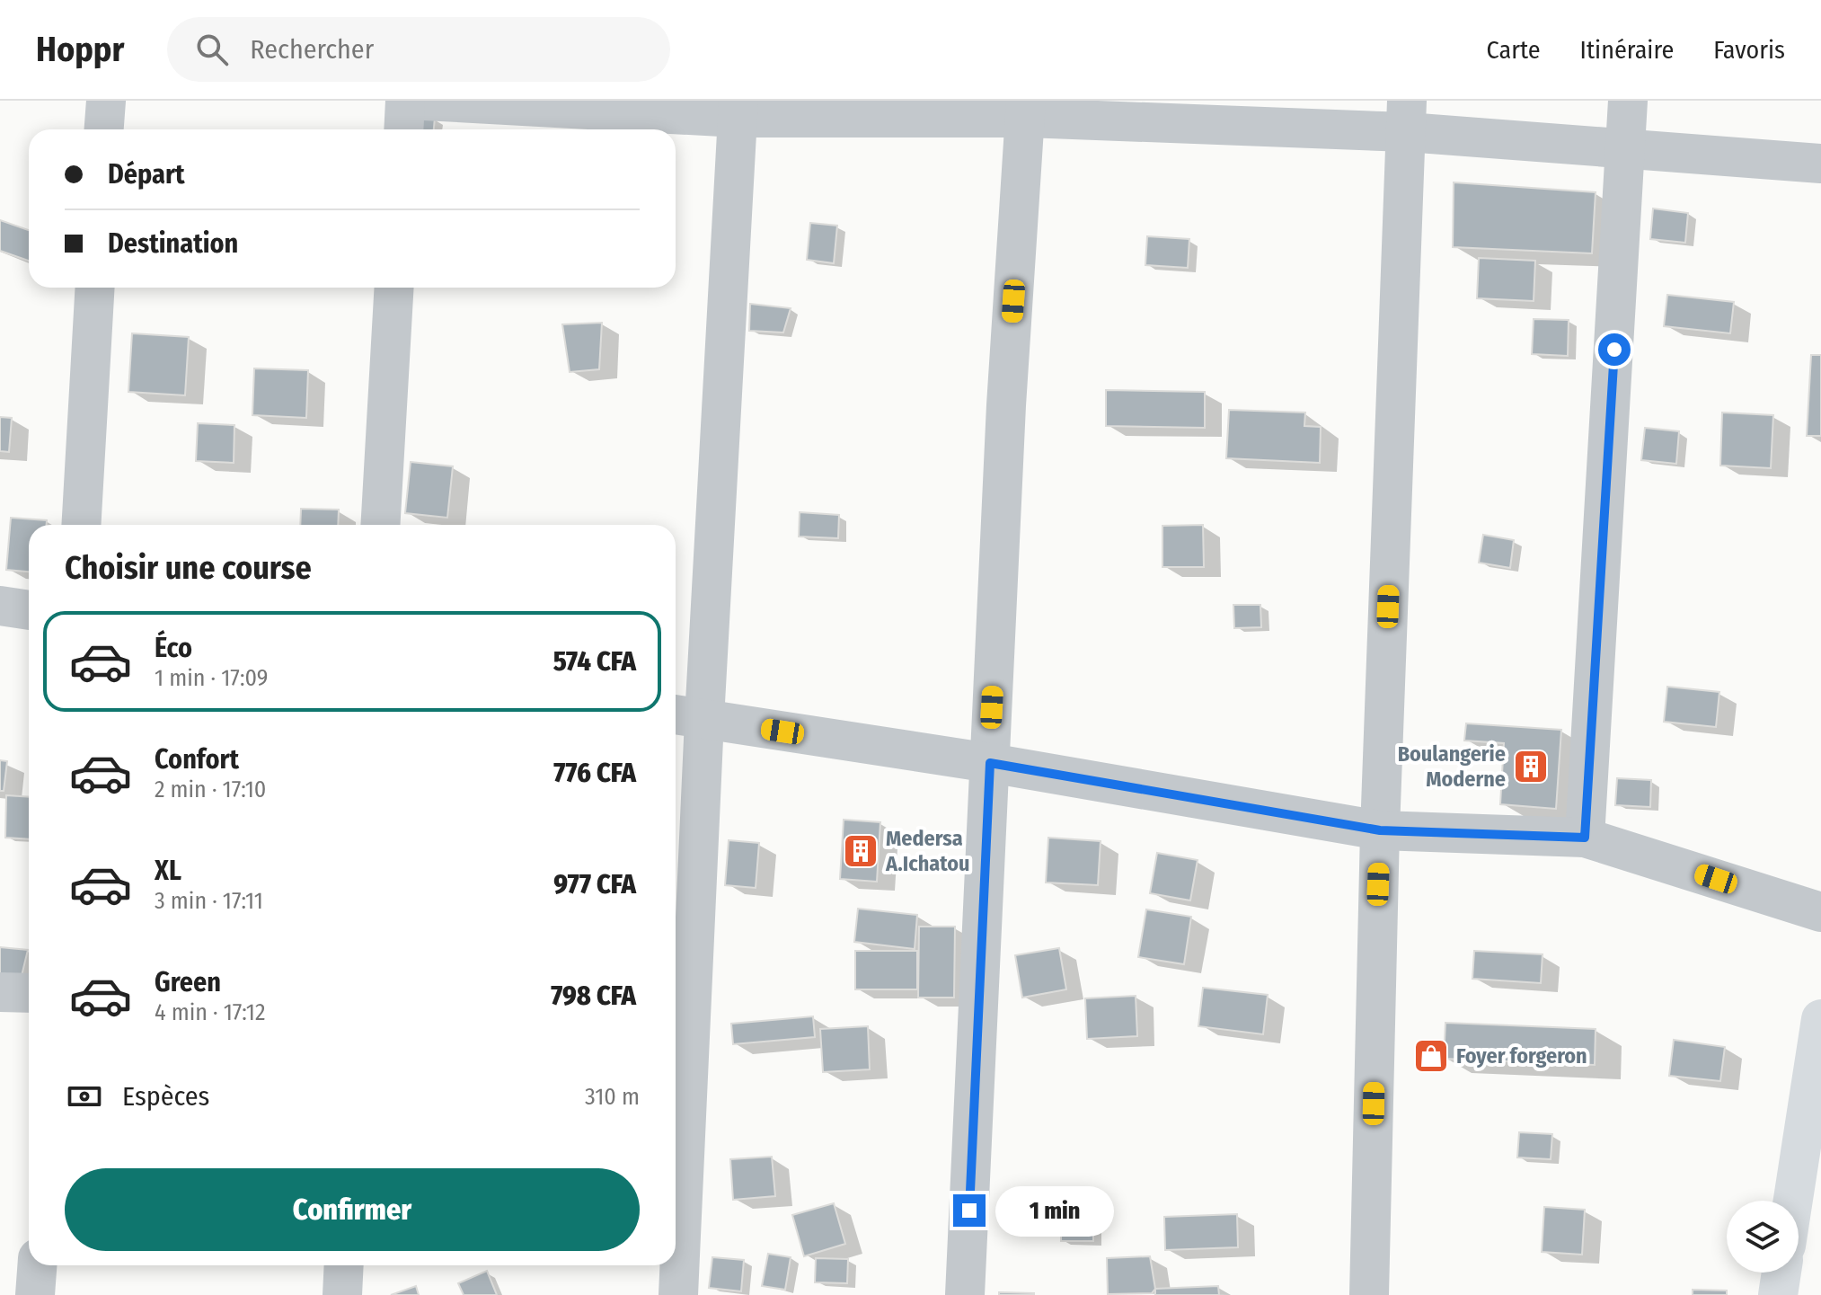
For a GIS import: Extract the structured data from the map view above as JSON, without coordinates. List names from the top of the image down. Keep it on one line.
{"places":{"building":["Boulangerie Moderne","Medersa A.Ichatou"],"shop":["Foyer forgeron"]},"page":{"header":"Hoppr","search":"Rechercher","nav":["Carte","Itinéraire","Favoris"],"banner":["Départ","Destination"],"heading":"Choisir une course","list":[{"name":"Éco","note":"1 min · 17:09","value":"574 CFA"},{"name":"Confort","note":"2 min · 17:10","value":"776 CFA"},{"name":"XL","note":"3 min · 17:11","value":"977 CFA"},{"name":"Green","note":"4 min · 17:12","value":"798 CFA"}],"pay":["Espèces","310 m"],"buttons":"Confirmer","bubble":"1 min"}}
